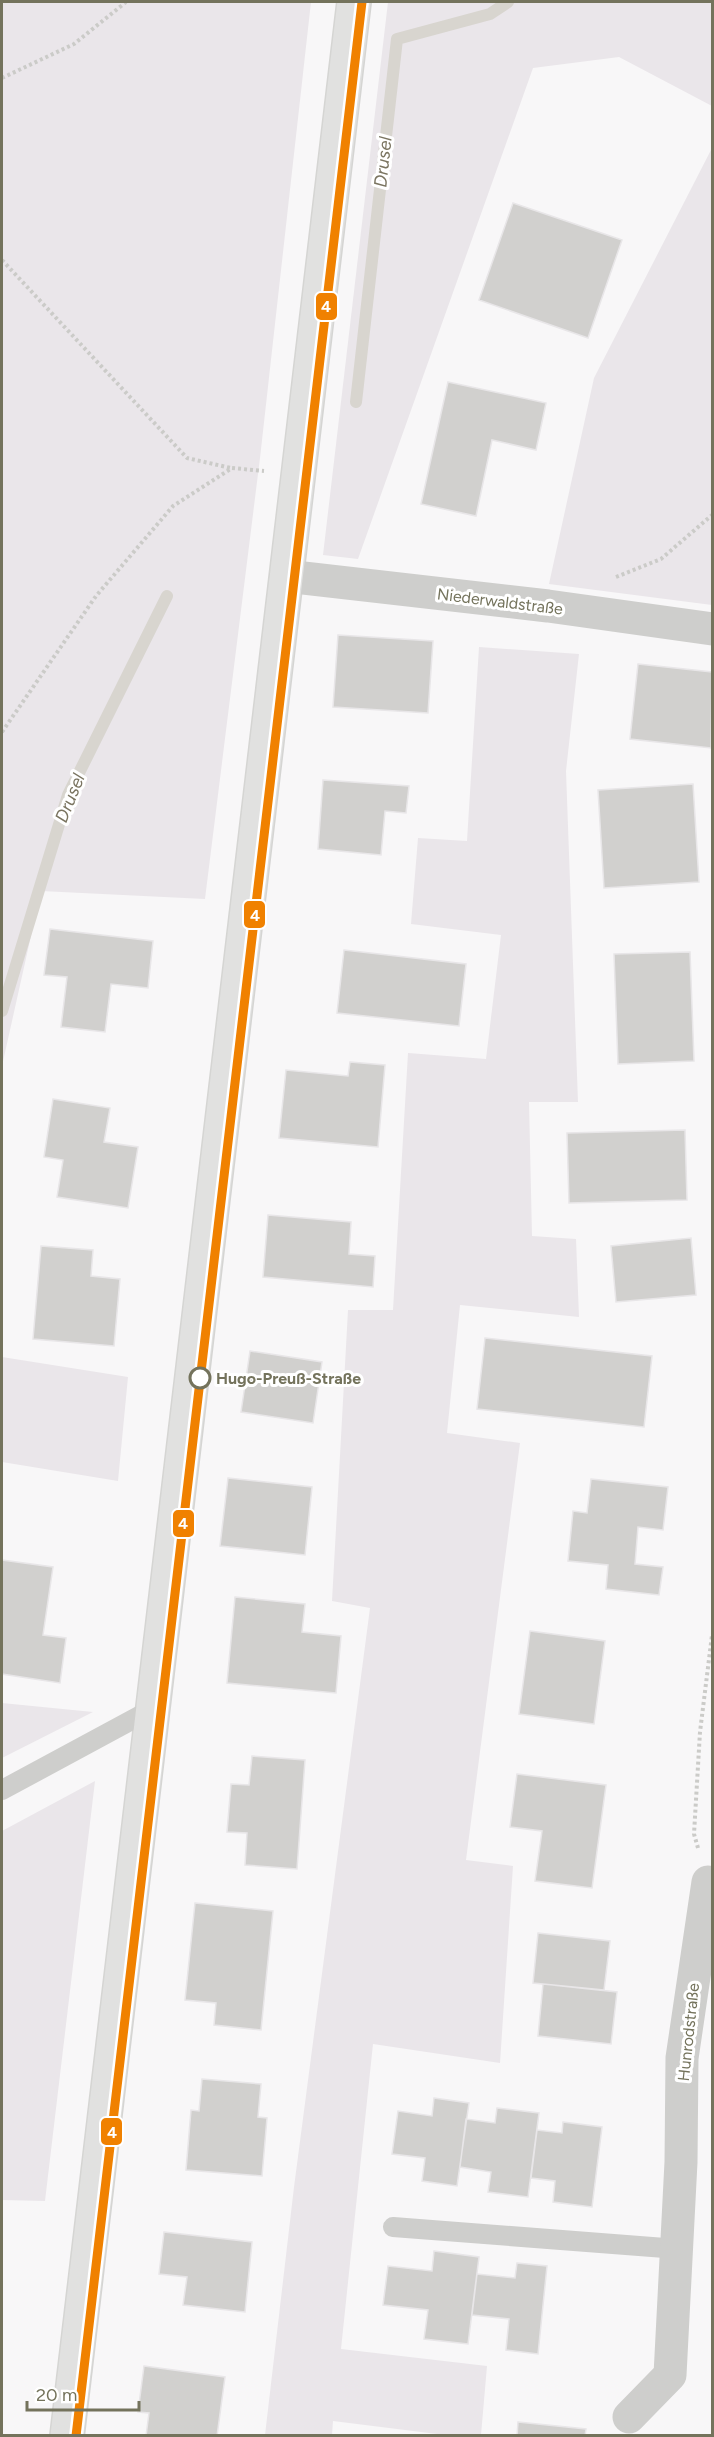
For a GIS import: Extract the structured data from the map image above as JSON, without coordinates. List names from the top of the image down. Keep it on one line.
{"streets":{"street":["Niederwaldstraße","Hunrodstraße"]},"water":["Drusel"],"places":["Hugo-Preuß-Straße"],"lines":["transit line 4"],"scale_bar":"20 m"}
